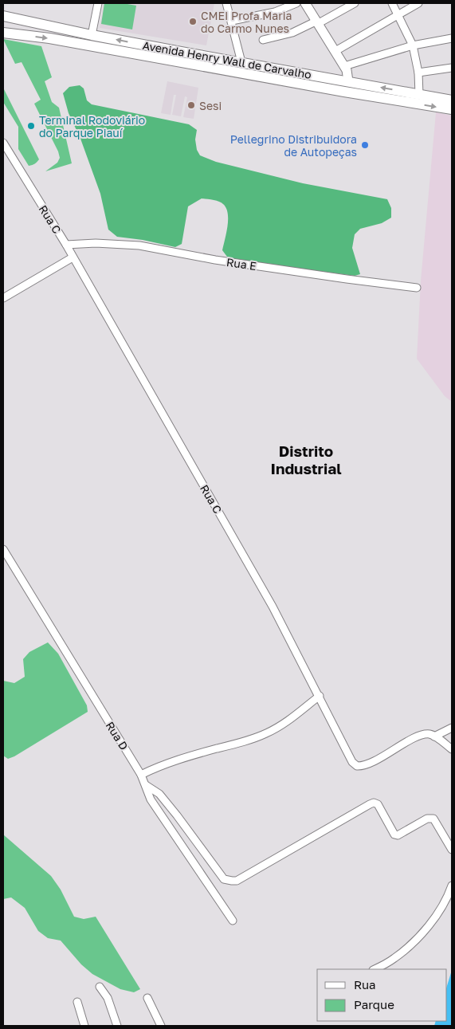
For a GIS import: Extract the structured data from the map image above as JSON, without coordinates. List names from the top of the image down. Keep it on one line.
{"streets":{"main road":["Avenida Henry Wall de Carvalho"],"street":["Rua C","Rua E","Rua D"]},"crossings":[["Rua C","Rua E"]],"districts":["Distrito Industrial"],"places":["CMEI Profª Maria do Carmo Nunes","Sesi","Terminal Rodoviário do Parque Piauí","Pellegrino Distribuidora de Autopeças"],"legend":["Rua","Parque"]}
